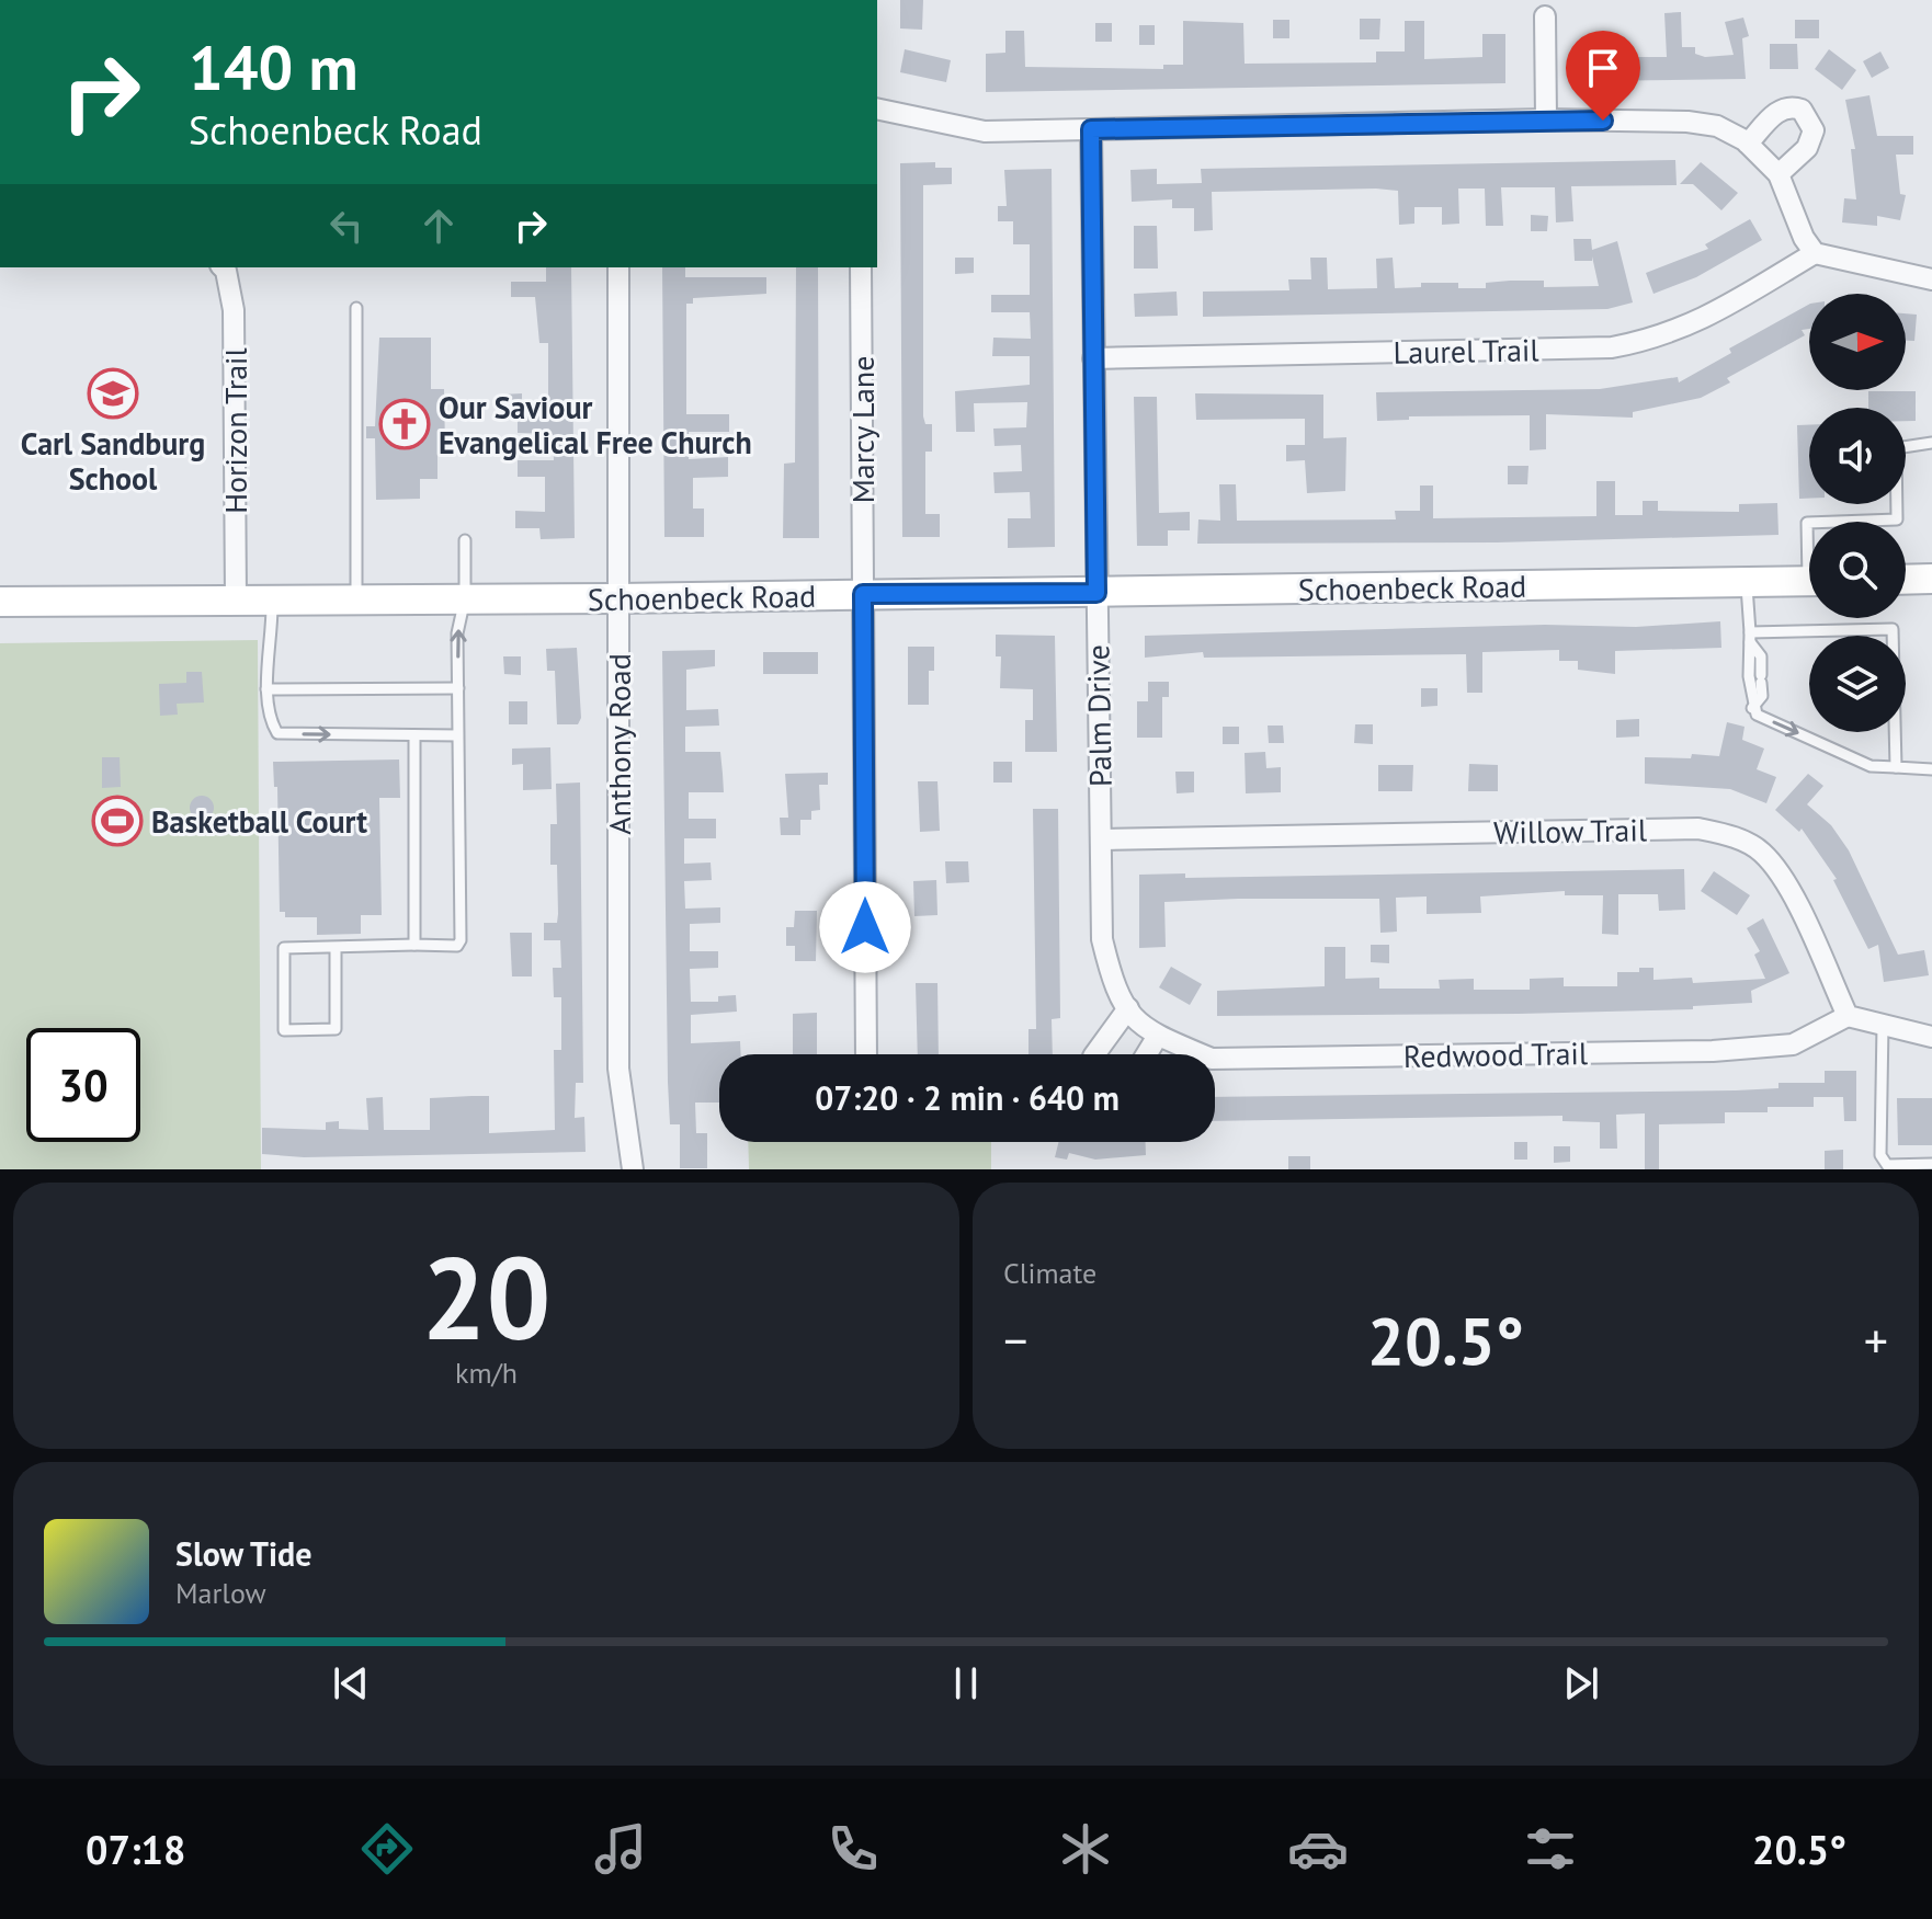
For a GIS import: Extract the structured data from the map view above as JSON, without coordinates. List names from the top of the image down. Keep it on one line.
{"streets":{"main road":["Schoenbeck Road"],"street":["Laurel Trail","Marcy Lane","Horizon Trail","Palm Drive","Anthony Road","Willow Trail","Redwood Trail"]},"crossings":[["Laurel Trail","Palm Drive"],["Marcy Lane","Schoenbeck Road"],["Horizon Trail","Schoenbeck Road"],["Schoenbeck Road","Palm Drive"],["Schoenbeck Road","Anthony Road"],["Palm Drive","Willow Trail"],["Palm Drive","Redwood Trail"],["Willow Trail","Redwood Trail"]],"places":{"school or university":["Carl Sandburg School"],"church":["Our Saviour Evangelical Free Church"],"sports":["Basketball Court"]},"north":"right","page":{"turn":["140 m","Schoenbeck Road"],"limit":"30","trip":"07:20 · 2 min · 640 m","tile":[["20","km/h"],"Climate"],"heat":["−","20.5°","+"],"song":["Slow Tide","Marlow"],"tabs":["07:18","20.5°"]}}
